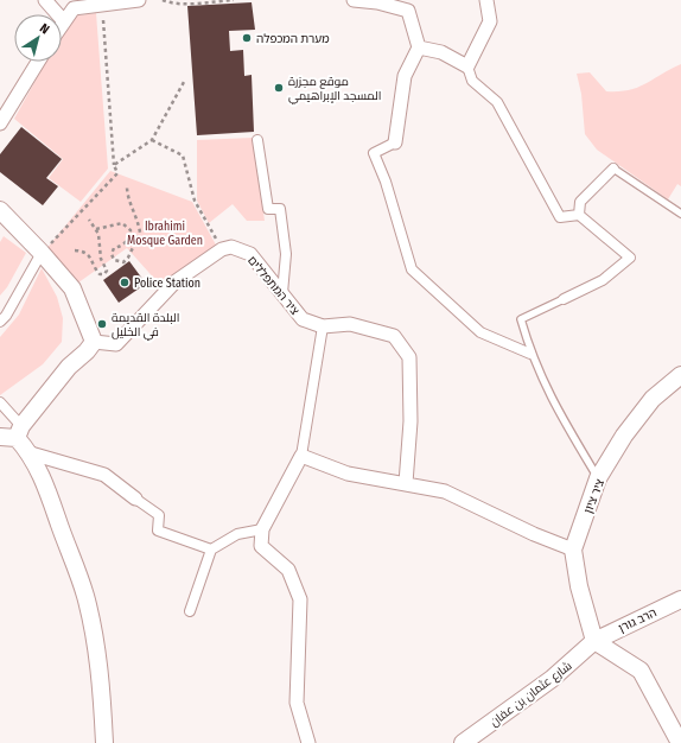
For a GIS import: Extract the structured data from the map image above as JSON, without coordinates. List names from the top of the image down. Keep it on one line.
{"streets":{"street":["ציר המתפללים","ציר ציון","הרב גורן","شارع عثمان بن عفان"]},"crossings":[["ציר ציון","הרב גורן"],["ציר ציון","شارع عثمان بن عفان"],["הרב גורן","شارع عثمان بن عفان"]],"parks":["Ibrahimi Mosque Garden"],"places":["מערת המכפלה","موقع مجزرة المسجد الإبراهيمي","Police Station","البلدة القديمة في الخليل"],"north":"top right"}
